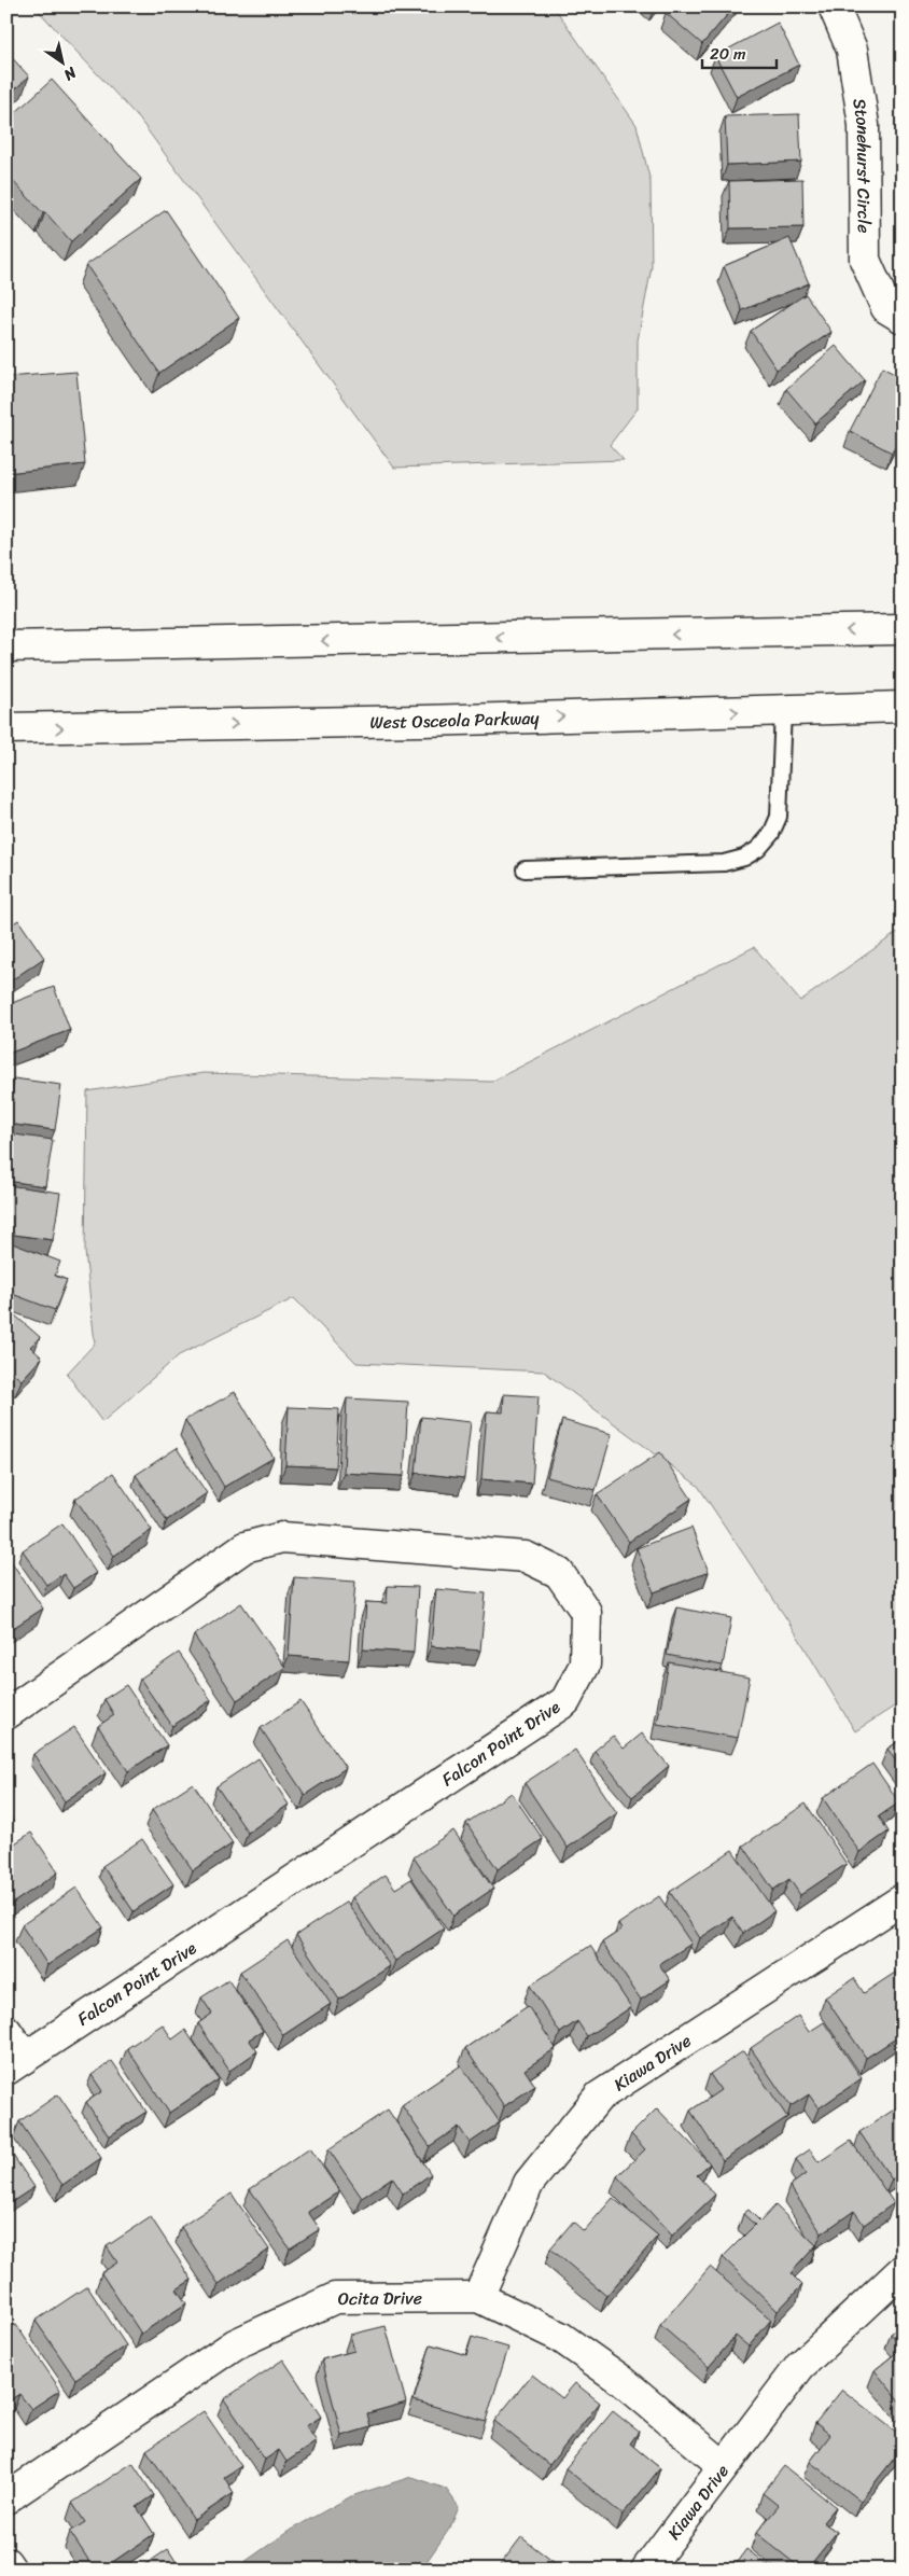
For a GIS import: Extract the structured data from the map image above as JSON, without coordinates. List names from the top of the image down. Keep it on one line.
{"streets":{"street":["Stonehurst Circle","West Osceola Parkway","Falcon Point Drive","Kiawa Drive","Ocita Drive"]},"crossings":[["Kiawa Drive","Ocita Drive"]],"scale_bar":"20 m","north":"bottom right"}
